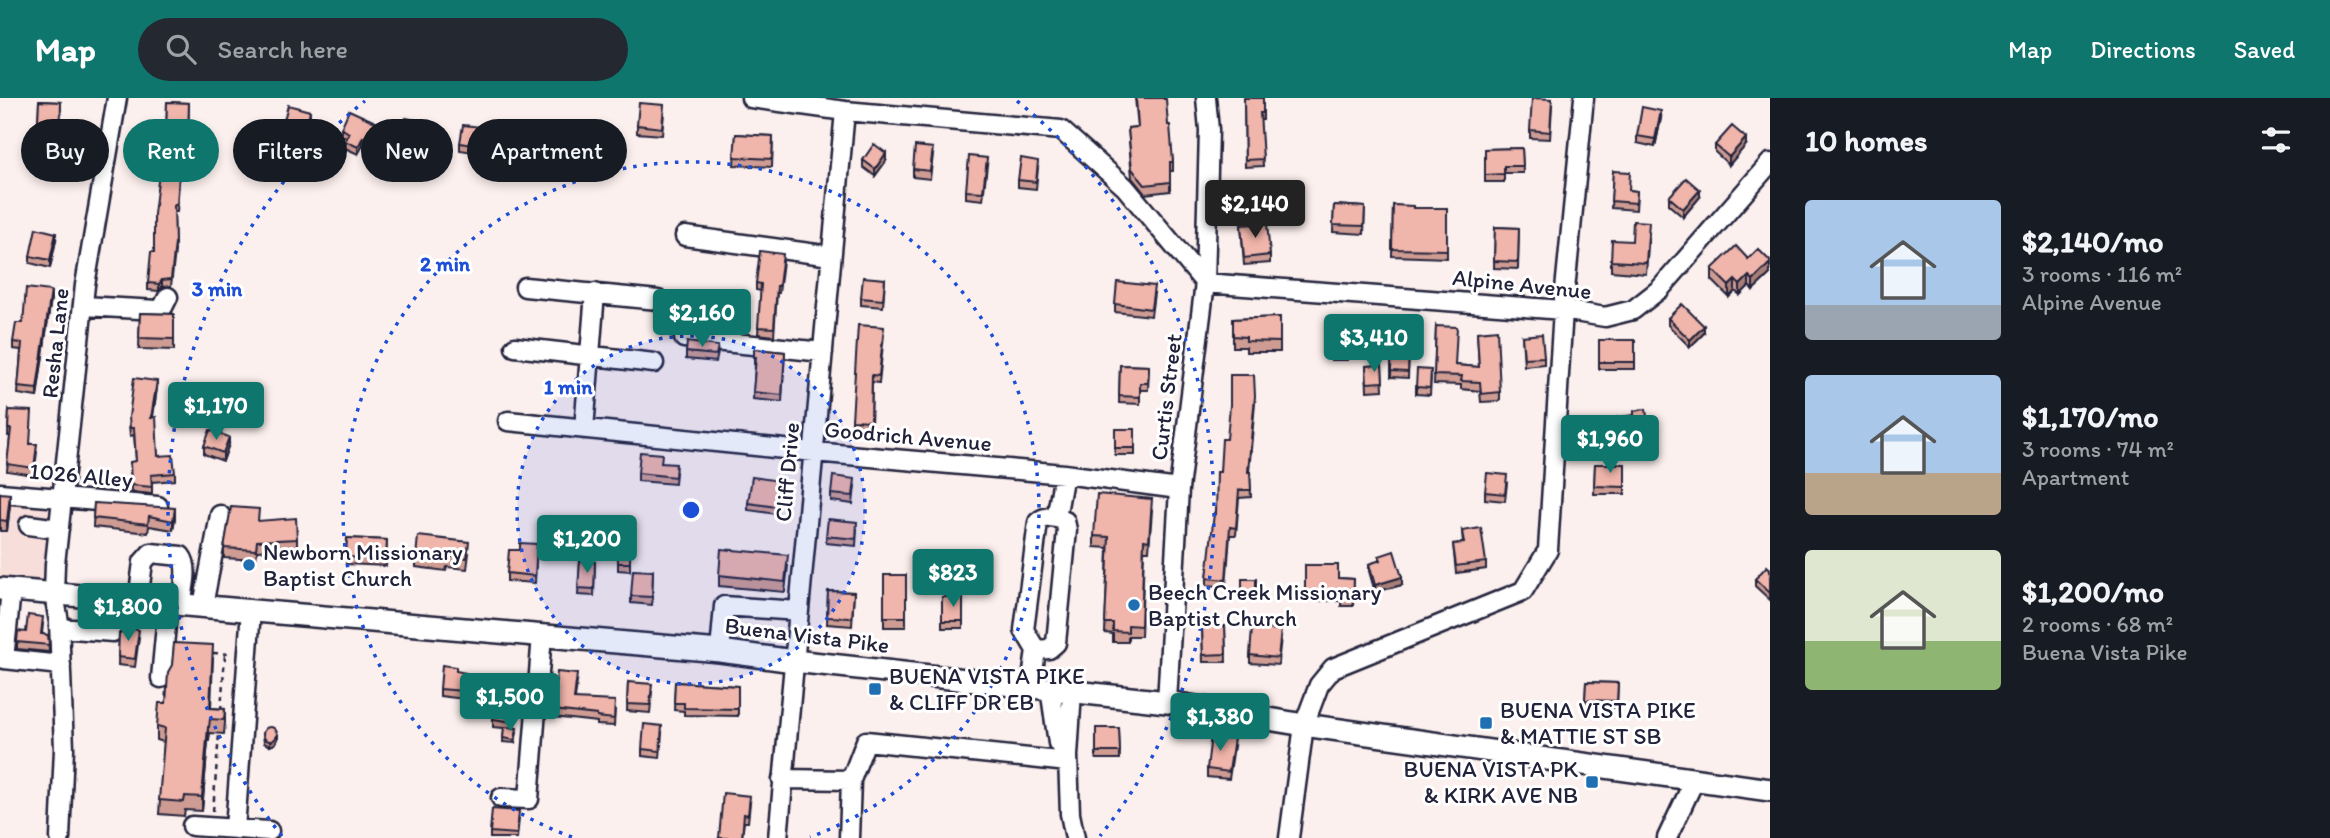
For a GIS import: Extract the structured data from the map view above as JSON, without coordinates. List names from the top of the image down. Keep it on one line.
{"streets":{"main road":["Buena Vista Pike"],"street":["Alpine Avenue","Resha Lane","Curtis Street","Goodrich Avenue","Cliff Drive","1026 Alley"]},"crossings":[["Alpine Avenue","Curtis Street"],["Resha Lane","1026 Alley"],["Resha Lane","Buena Vista Pike"],["Curtis Street","Goodrich Avenue"],["Curtis Street","Buena Vista Pike"],["Goodrich Avenue","Cliff Drive"],["Cliff Drive","Buena Vista Pike"]],"places":{"other":["Newborn Missionary Baptist Church","Beech Creek Missionary Baptist Church"],"transit":["BUENA VISTA PIKE & CLIFF DR EB","BUENA VISTA PIKE & MATTIE ST SB","BUENA VISTA PK & KIRK AVE NB"]},"page":{"header":"Map","search":"Search here","nav":["Map","Directions","Saved"],"heading":"10 homes","chip":["Buy","Rent","Filters","New","Apartment"],"price":["$2,140","$2,160","$3,410","$1,170","$1,960","$1,200","$823","$1,800","$1,500","$1,380"],"list":[{"name":"$2,140/mo","note":"3 rooms · 116 m² · Alpine Avenue"},{"name":"$1,170/mo","note":"3 rooms · 74 m² · Apartment"},{"name":"$1,200/mo","note":"2 rooms · 68 m² · Buena Vista Pike"}]},"rings":["2 min","3 min","1 min"]}
